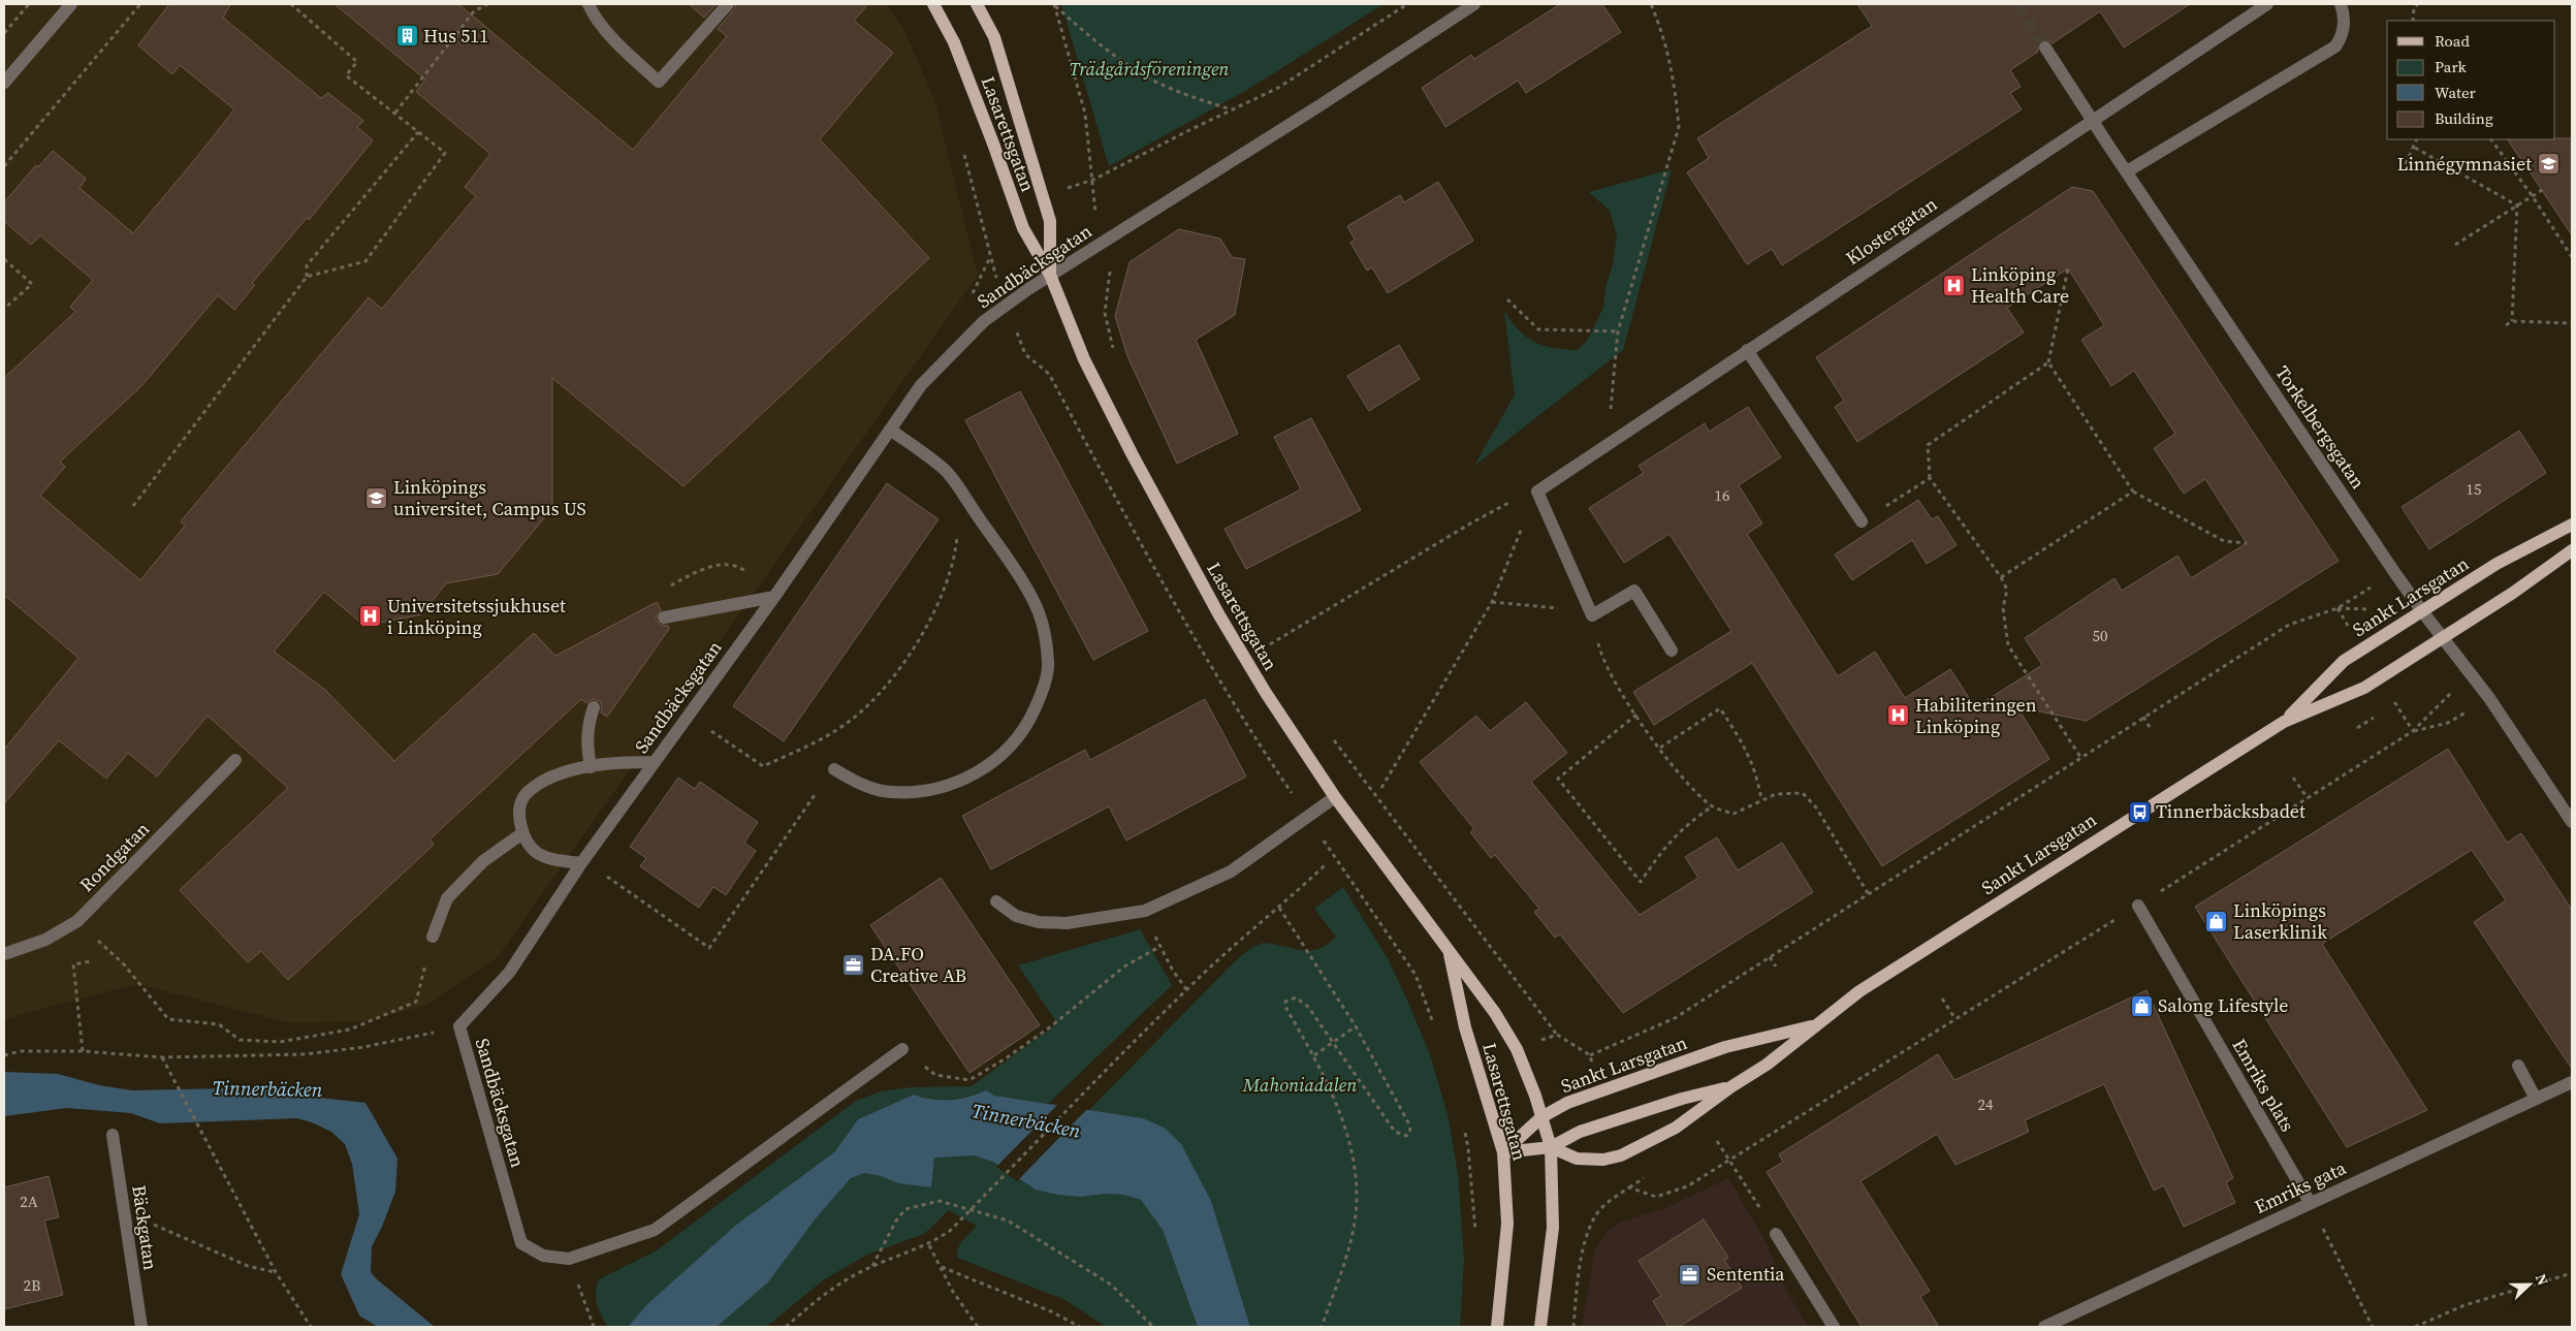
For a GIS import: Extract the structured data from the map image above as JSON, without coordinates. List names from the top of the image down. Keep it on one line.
{"streets":{"main road":["Lasarettsgatan","Sankt Larsgatan"],"street":["Klostergatan","Sandbäcksgatan","Torkelbergsgatan","Rondgatan","Emriks plats","Emriks gata","Bäckgatan"]},"crossings":[["Lasarettsgatan","Sandbäcksgatan"],["Lasarettsgatan","Sankt Larsgatan"],["Klostergatan","Torkelbergsgatan"],["Torkelbergsgatan","Sankt Larsgatan"],["Emriks plats","Emriks gata"]],"water":["Tinnerbäcken"],"parks":["Trädgårdsföreningen","Mahoniadalen"],"places":{"building":["Hus 511"],"school or university":["Linnégymnasiet","Linköpings universitet, Campus US"],"hospital":["Linköping Health Care","Universitetssjukhuset i Linköping","Habiliteringen Linköping"],"bus stop":["Tinnerbäcksbadet"],"shop":["Linköpings Laserklinik","Salong Lifestyle"],"office":["DA.FO Creative AB","Sententia"]},"house_numbers":["15","16","50","24","2A","2B"],"legend":["Road","Park","Water","Building"],"north":"right"}
